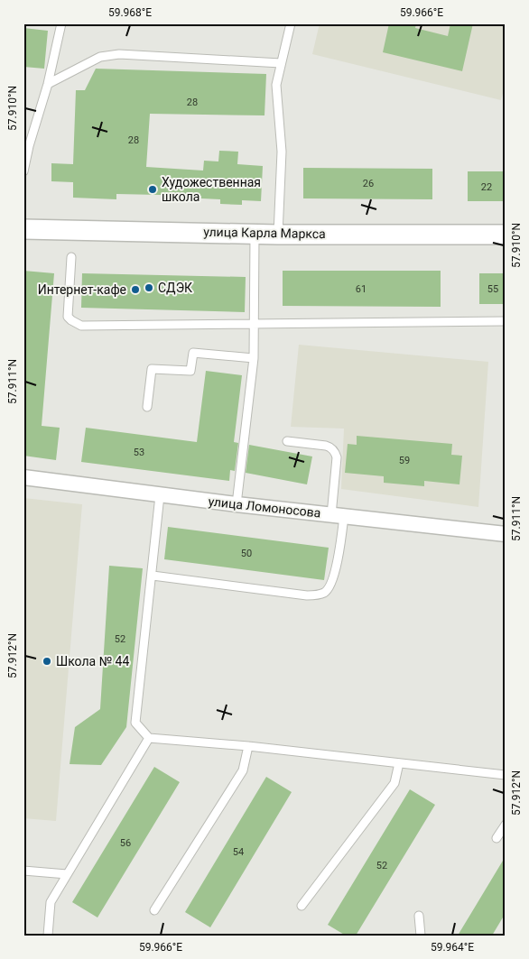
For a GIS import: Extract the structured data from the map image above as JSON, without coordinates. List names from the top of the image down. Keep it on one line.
{"streets":{"street":["улица Карла Маркса","улица Ломоносова"]},"places":["Художественная школа","СДЭК","Интернет-кафе","Школа № 44"],"house_numbers":["28","28","26","22","61","55","53","59","50","52","56","54","52"],"coordinates":["59.968°E","59.966°E","57.910°N","57.911°N","57.912°N","59.964°E"]}
